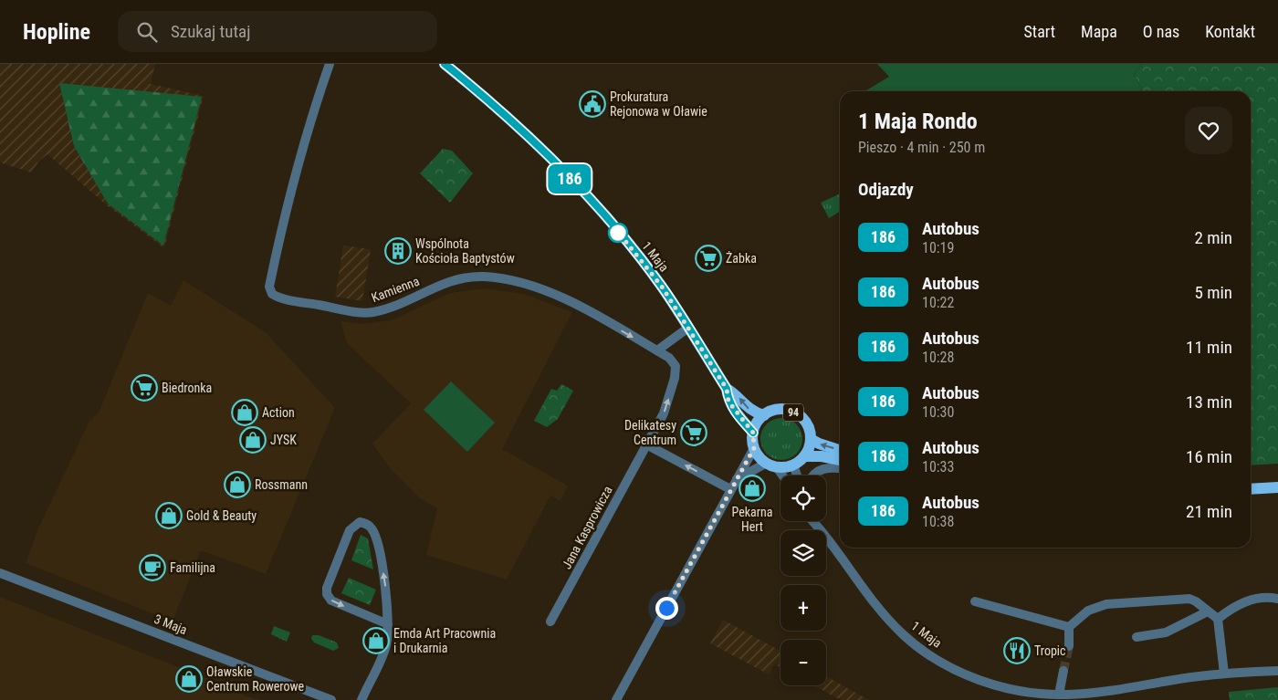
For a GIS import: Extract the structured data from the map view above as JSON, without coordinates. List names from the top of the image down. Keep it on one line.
{"streets":{"main road":["1 Maja","94"],"street":["Kamienna","Jana Kasprowicza","3 Maja"]},"crossings":[["1 Maja","94"],["Kamienna","Jana Kasprowicza"]],"places":{"public building":["Prokuratura Rejonowa w Oławie"],"building":["Wspólnota Kościoła Baptystów"],"supermarket":["Żabka","Biedronka","Delikatesy Centrum"],"shop":["Action","JYSK","Rossmann","Pekarna Hert","Gold & Beauty","Emda Art Pracownia i Drukarnia","Oławskie Centrum Rowerowe"],"cafe":["Familijna"],"restaurant":["Tropic"]},"lines":["bus line 186"],"page":{"header":"Hopline","search":"Szukaj tutaj","nav":["Start","Mapa","O nas","Kontakt"],"on_map":"186","heading":[["1 Maja Rondo","Pieszo · 4 min · 250 m"],"Odjazdy"],"list":[{"mark":"186","name":"Autobus","note":"10:19","value":"2 min"},{"mark":"186","name":"Autobus","note":"10:22","value":"5 min"},{"mark":"186","name":"Autobus","note":"10:28","value":"11 min"},{"mark":"186","name":"Autobus","note":"10:30","value":"13 min"},{"mark":"186","name":"Autobus","note":"10:33","value":"16 min"},{"mark":"186","name":"Autobus","note":"10:38","value":"21 min"}],"map_buttons":["+","−"]}}
